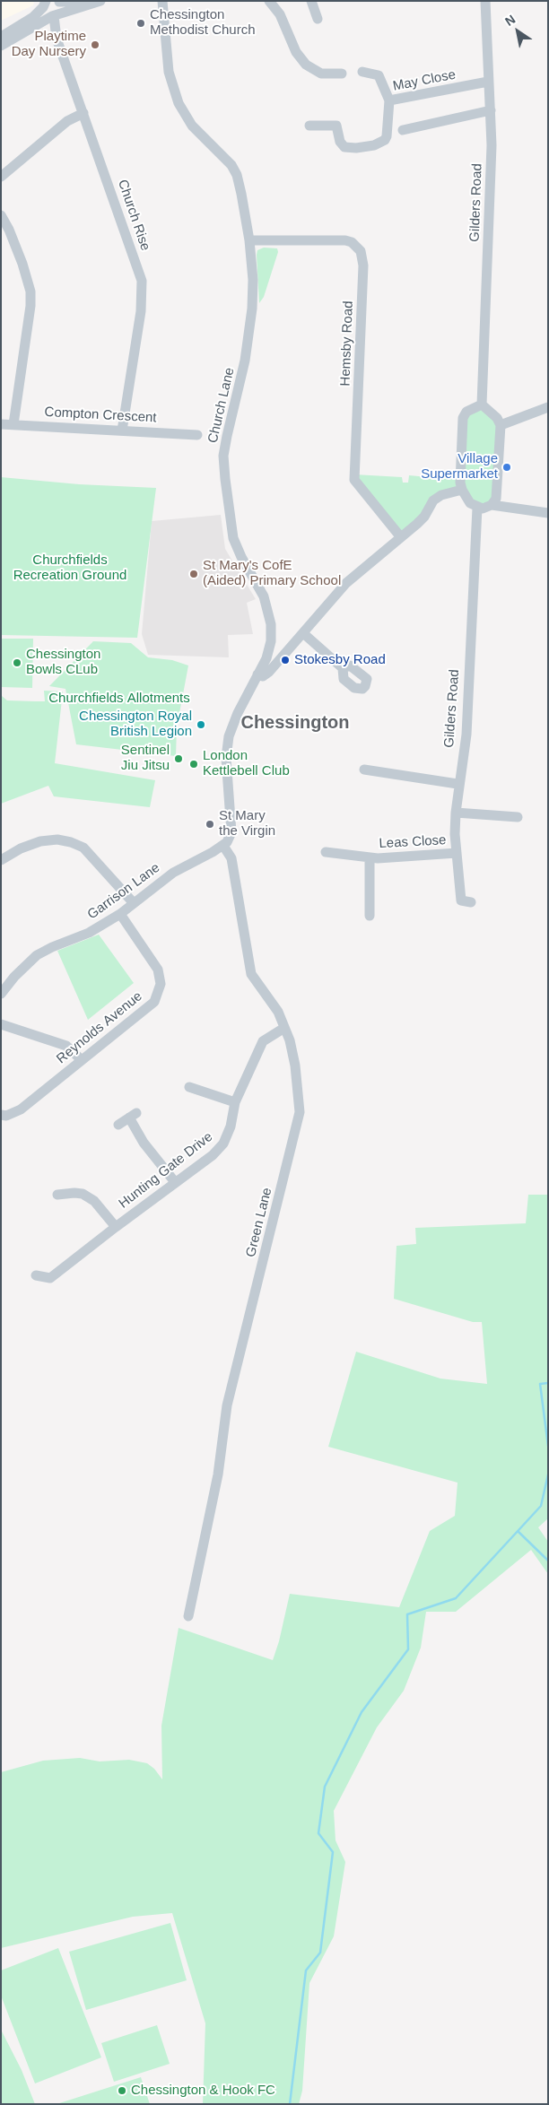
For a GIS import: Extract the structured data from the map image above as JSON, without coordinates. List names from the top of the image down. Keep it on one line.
{"streets":{"street":["May Close","Gilders Road","Church Rise","Hemsby Road","Church Lane","Compton Crescent","Leas Close","Garrison Lane","Reynolds Avenue","Hunting Gate Drive","Green Lane"]},"crossings":[["May Close","Gilders Road"],["Gilders Road","Leas Close"],["Church Rise","Compton Crescent"],["Hemsby Road","Church Lane"],["Church Lane","Garrison Lane"],["Church Lane","Green Lane"],["Garrison Lane","Reynolds Avenue"],["Garrison Lane","Green Lane"],["Hunting Gate Drive","Green Lane"]],"districts":["Chessington"],"parks":["Churchfields Recreation Ground","Churchfields Allotments"],"places":["Chessington Methodist Church","Playtime Day Nursery","Village Supermarket","St Mary's CofE (Aided) Primary School","Stokesby Road","Chessington Bowls CLub","Chessington Royal British Legion","Sentinel Jiu Jitsu","London Kettlebell Club","St Mary the Virgin","Chessington & Hook FC"],"north":"top left"}
